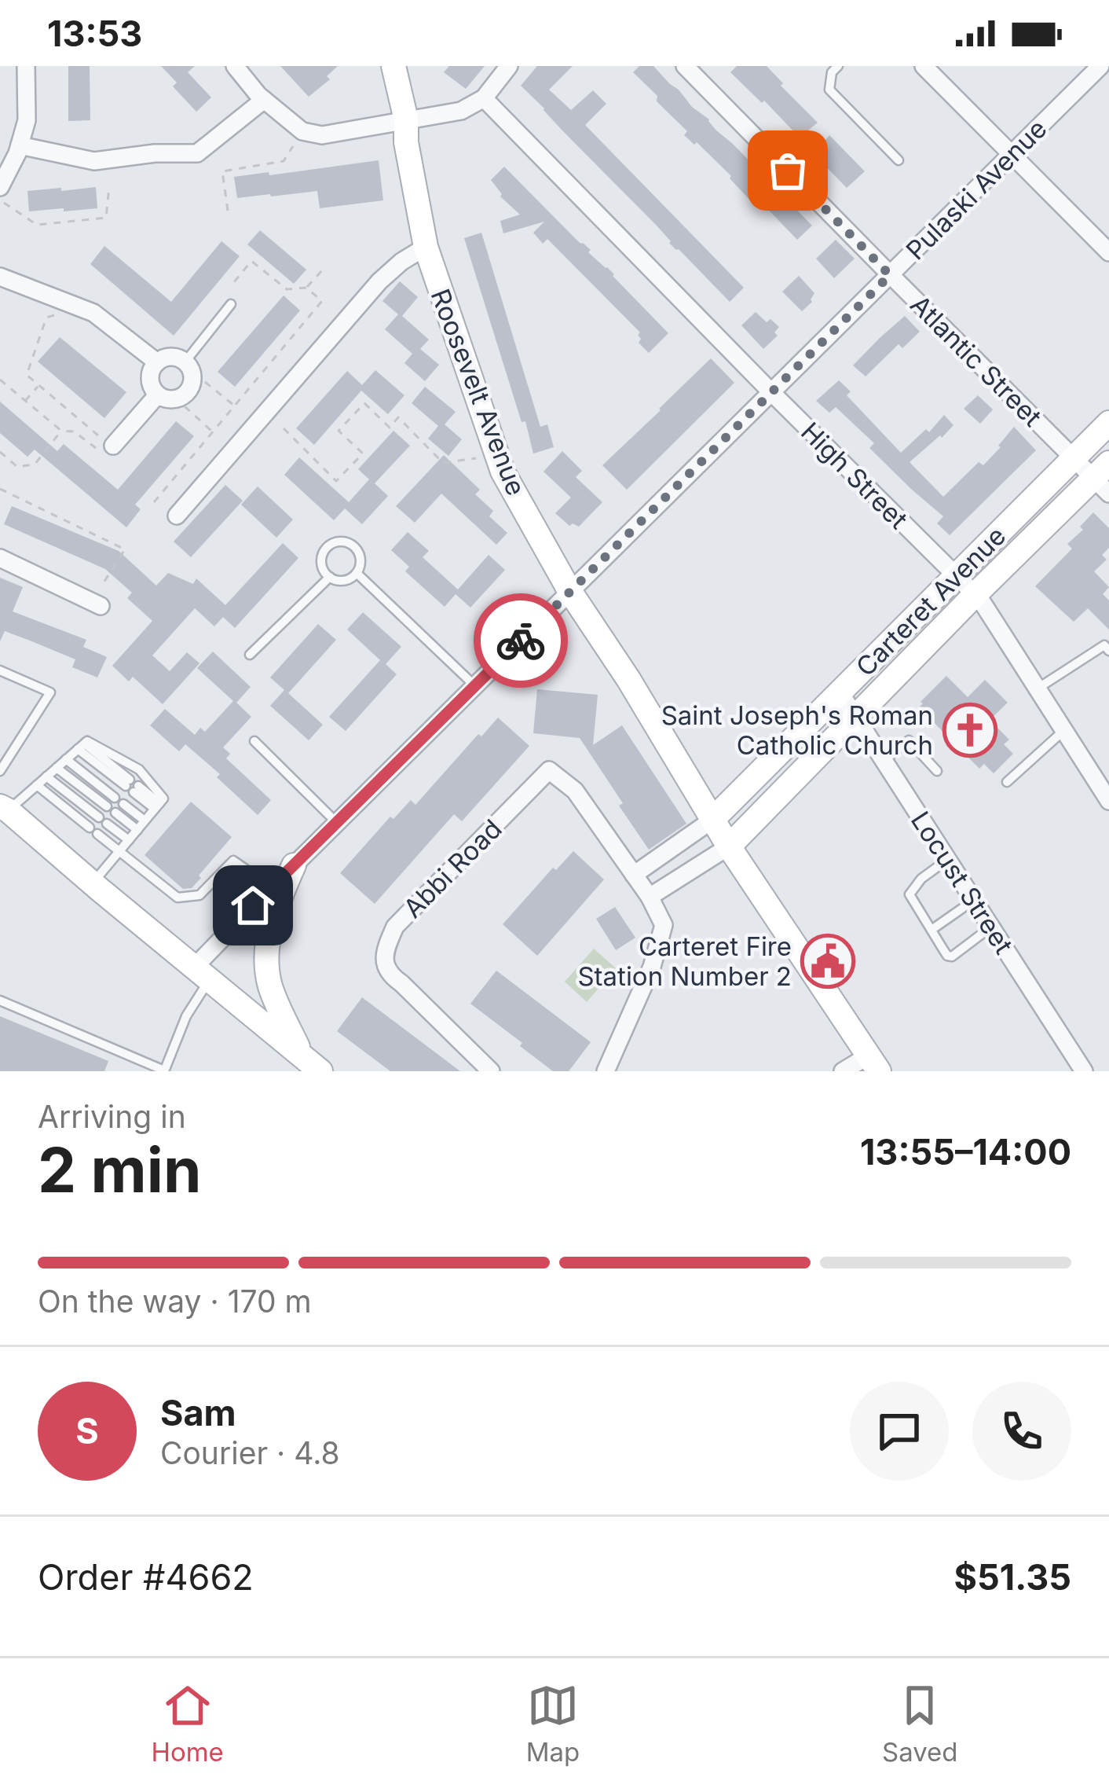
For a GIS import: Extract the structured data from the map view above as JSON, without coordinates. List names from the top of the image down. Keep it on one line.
{"streets":{"street":["Pulaski Avenue","Atlantic Street","Roosevelt Avenue","High Street","Carteret Avenue","Abbi Road","Locust Street"]},"crossings":[["Pulaski Avenue","Atlantic Street"],["Pulaski Avenue","Roosevelt Avenue"],["Pulaski Avenue","High Street"],["Atlantic Street","Carteret Avenue"],["Roosevelt Avenue","Carteret Avenue"],["High Street","Carteret Avenue"],["Carteret Avenue","Locust Street"]],"places":{"church":["Saint Joseph's Roman Catholic Church"],"public building":["Carteret Fire Station Number 2"]},"page":{"status":"13:53","heading":["2 min","Arriving in","13:55–14:00"],"panel":["Sam","Courier · 4.8","Order #4662","$51.35"],"bar":"On the way · 170 m","round":"S","tabs":["Home","Map","Saved"]}}
